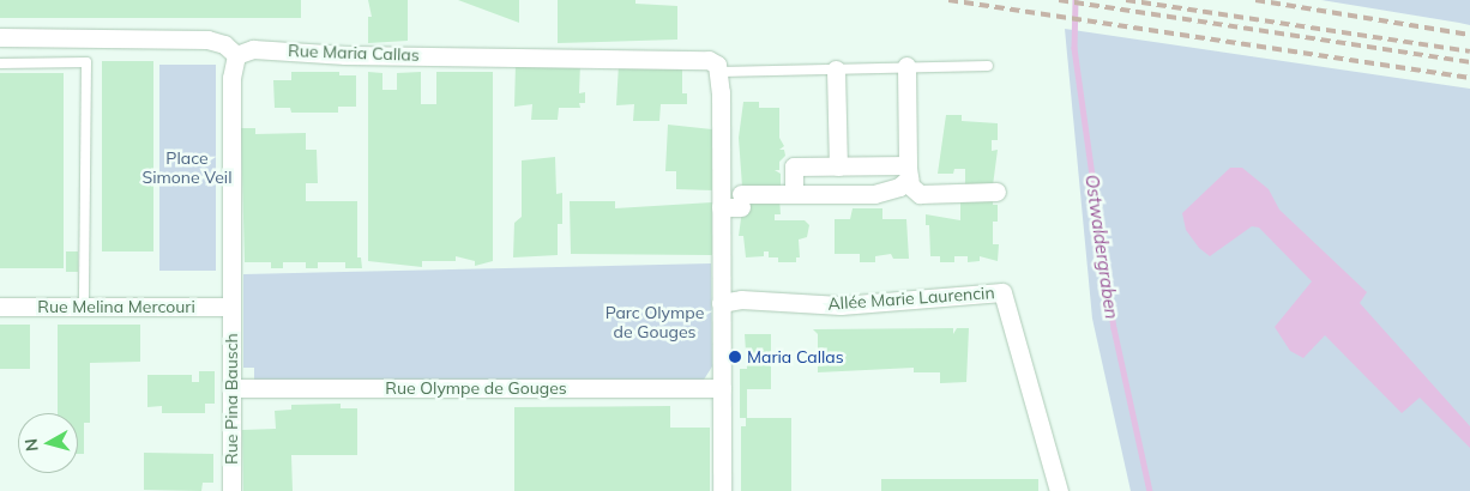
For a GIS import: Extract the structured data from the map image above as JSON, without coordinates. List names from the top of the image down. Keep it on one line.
{"streets":{"street":["Rue Maria Callas","Allée Marie Laurencin","Rue Melina Mercouri","Rue Olympe de Gouges","Rue Pina Bausch"]},"crossings":[["Rue Melina Mercouri","Rue Pina Bausch"],["Rue Olympe de Gouges","Rue Pina Bausch"]],"water":["Ostwaldergraben"],"parks":["Place Simone Veil","Parc Olympe de Gouges"],"places":["Maria Callas"],"north":"left"}
